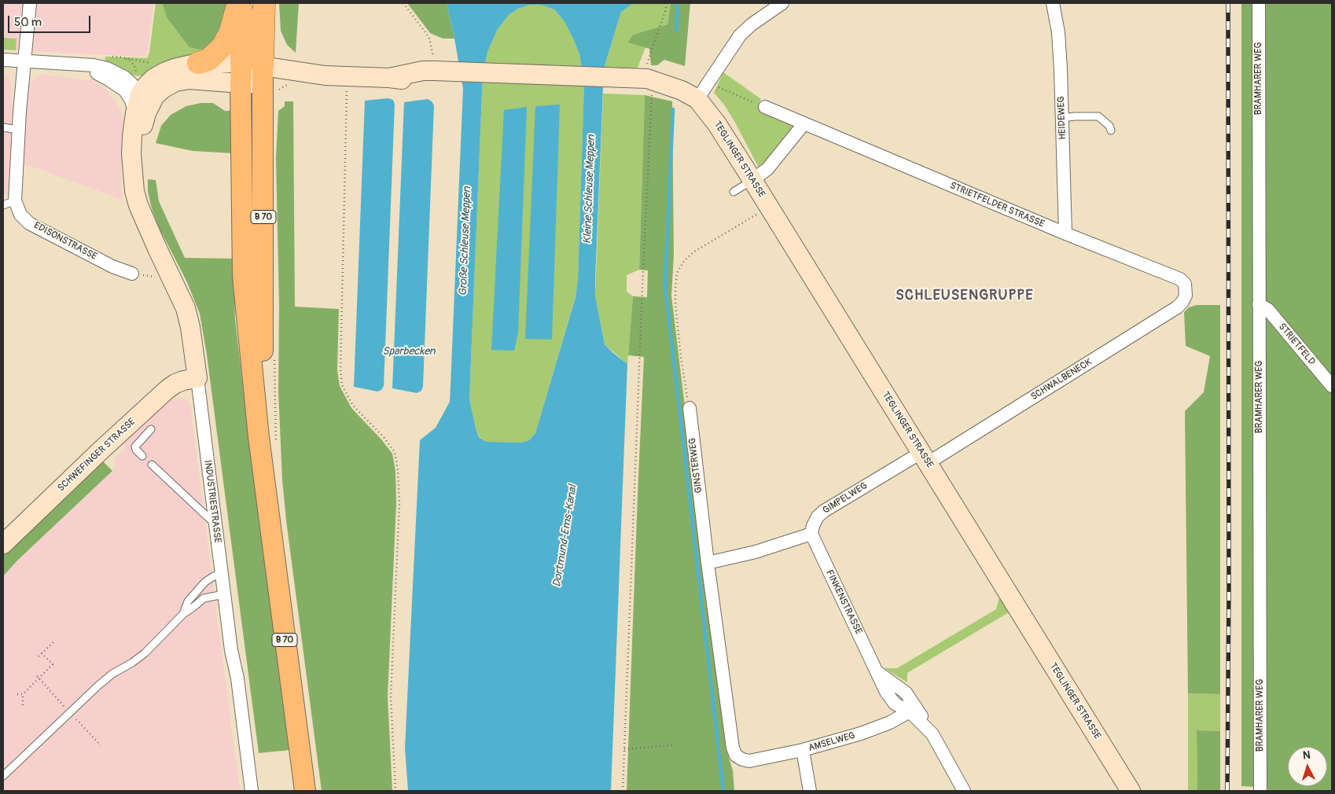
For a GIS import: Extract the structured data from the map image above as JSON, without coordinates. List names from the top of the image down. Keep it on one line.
{"streets":{"highway":["B 70"],"street":["BRAMHARER WEG","HEIDEWEG","TEGLINGER STRASSE","STRIETFELDER STRASSE","EDISONSTRASSE","STRIETFELD","SCHWALBENECK","SCHWEFINGER STRASSE","GINSTERWEG","GIMPELWEG","INDUSTRIESTRASSE","FINKENSTRASSE","AMSELWEG"]},"crossings":[["BRAMHARER WEG","STRIETFELD"],["HEIDEWEG","STRIETFELDER STRASSE"],["TEGLINGER STRASSE","B 70"],["TEGLINGER STRASSE","SCHWALBENECK"],["TEGLINGER STRASSE","GIMPELWEG"],["STRIETFELDER STRASSE","SCHWALBENECK"],["SCHWALBENECK","GIMPELWEG"],["SCHWEFINGER STRASSE","INDUSTRIESTRASSE"],["GINSTERWEG","AMSELWEG"],["GIMPELWEG","FINKENSTRASSE"],["FINKENSTRASSE","AMSELWEG"]],"districts":["SCHLEUSENGRUPPE"],"water":["Kleine Schleuse Meppen","Große Schleuse Meppen","Sparbecken","Dortmund-Ems-Kanal"],"scale_bar":"50 m","north":"top"}
